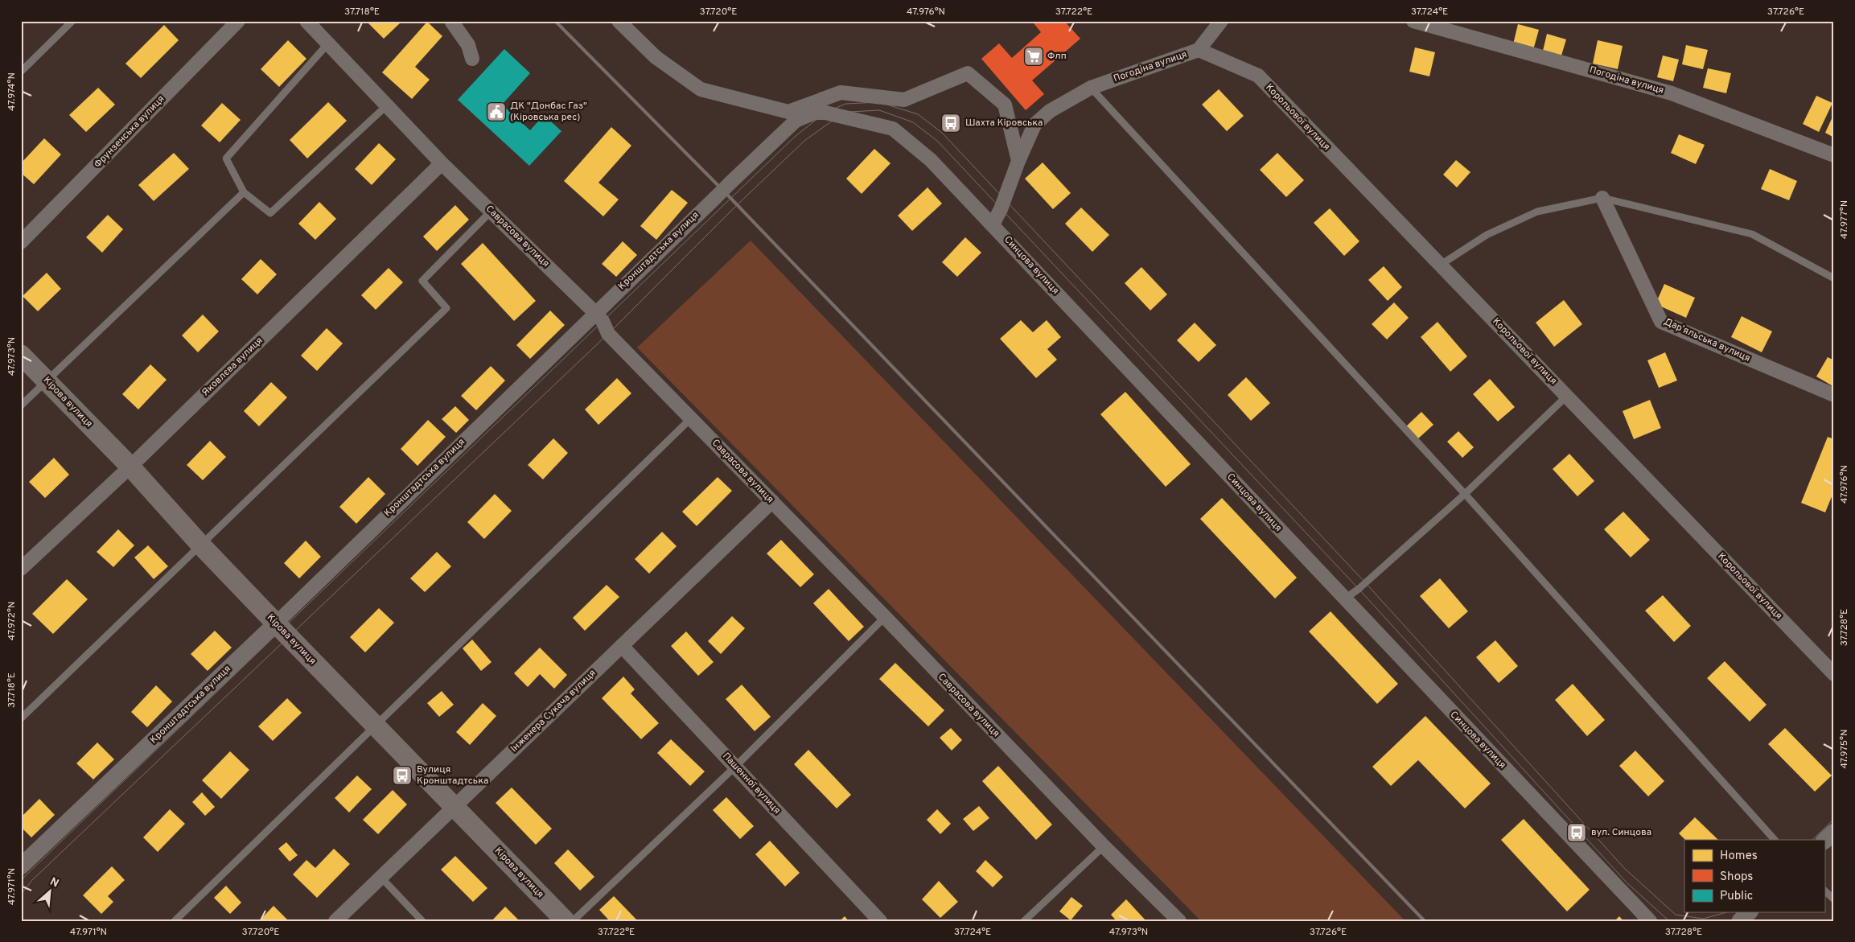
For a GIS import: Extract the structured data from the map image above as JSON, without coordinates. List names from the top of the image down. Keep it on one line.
{"streets":{"main road":["Кірова вулиця"],"street":["Погодіна вулиця","Корольової вулиця","Фрунзенська вулиця","Саврасова вулиця","Кронштадтська вулиця","Синцова вулиця","Дар’яльська вулиця","Яковлєва вулиця","Інженера Сукача вулиця","Пашенної вулиця"]},"crossings":[["Погодіна вулиця","Корольової вулиця"],["Погодіна вулиця","Синцова вулиця"],["Саврасова вулиця","Кронштадтська вулиця"],["Саврасова вулиця","Яковлєва вулиця"],["Саврасова вулиця","Інженера Сукача вулиця"],["Кронштадтська вулиця","Синцова вулиця"],["Кронштадтська вулиця","Кірова вулиця"],["Яковлєва вулиця","Кірова вулиця"],["Кірова вулиця","Інженера Сукача вулиця"],["Інженера Сукача вулиця","Пашенної вулиця"]],"places":{"supermarket":["Флп"],"public building":["ДК \"Донбас Газ\" (Кіровська рес)"],"bus stop":["Шахта Кіровська","Вулиця Кронштадтська","вул. Синцова"]},"legend":["Homes","Shops","Public"],"north":"top right","coordinates":["37.718°E","37.720°E","47.976°N","37.722°E","37.724°E","37.726°E","47.974°N","47.977°N","47.973°N","47.972°N","37.728°E","47.975°N","47.971°N"]}
